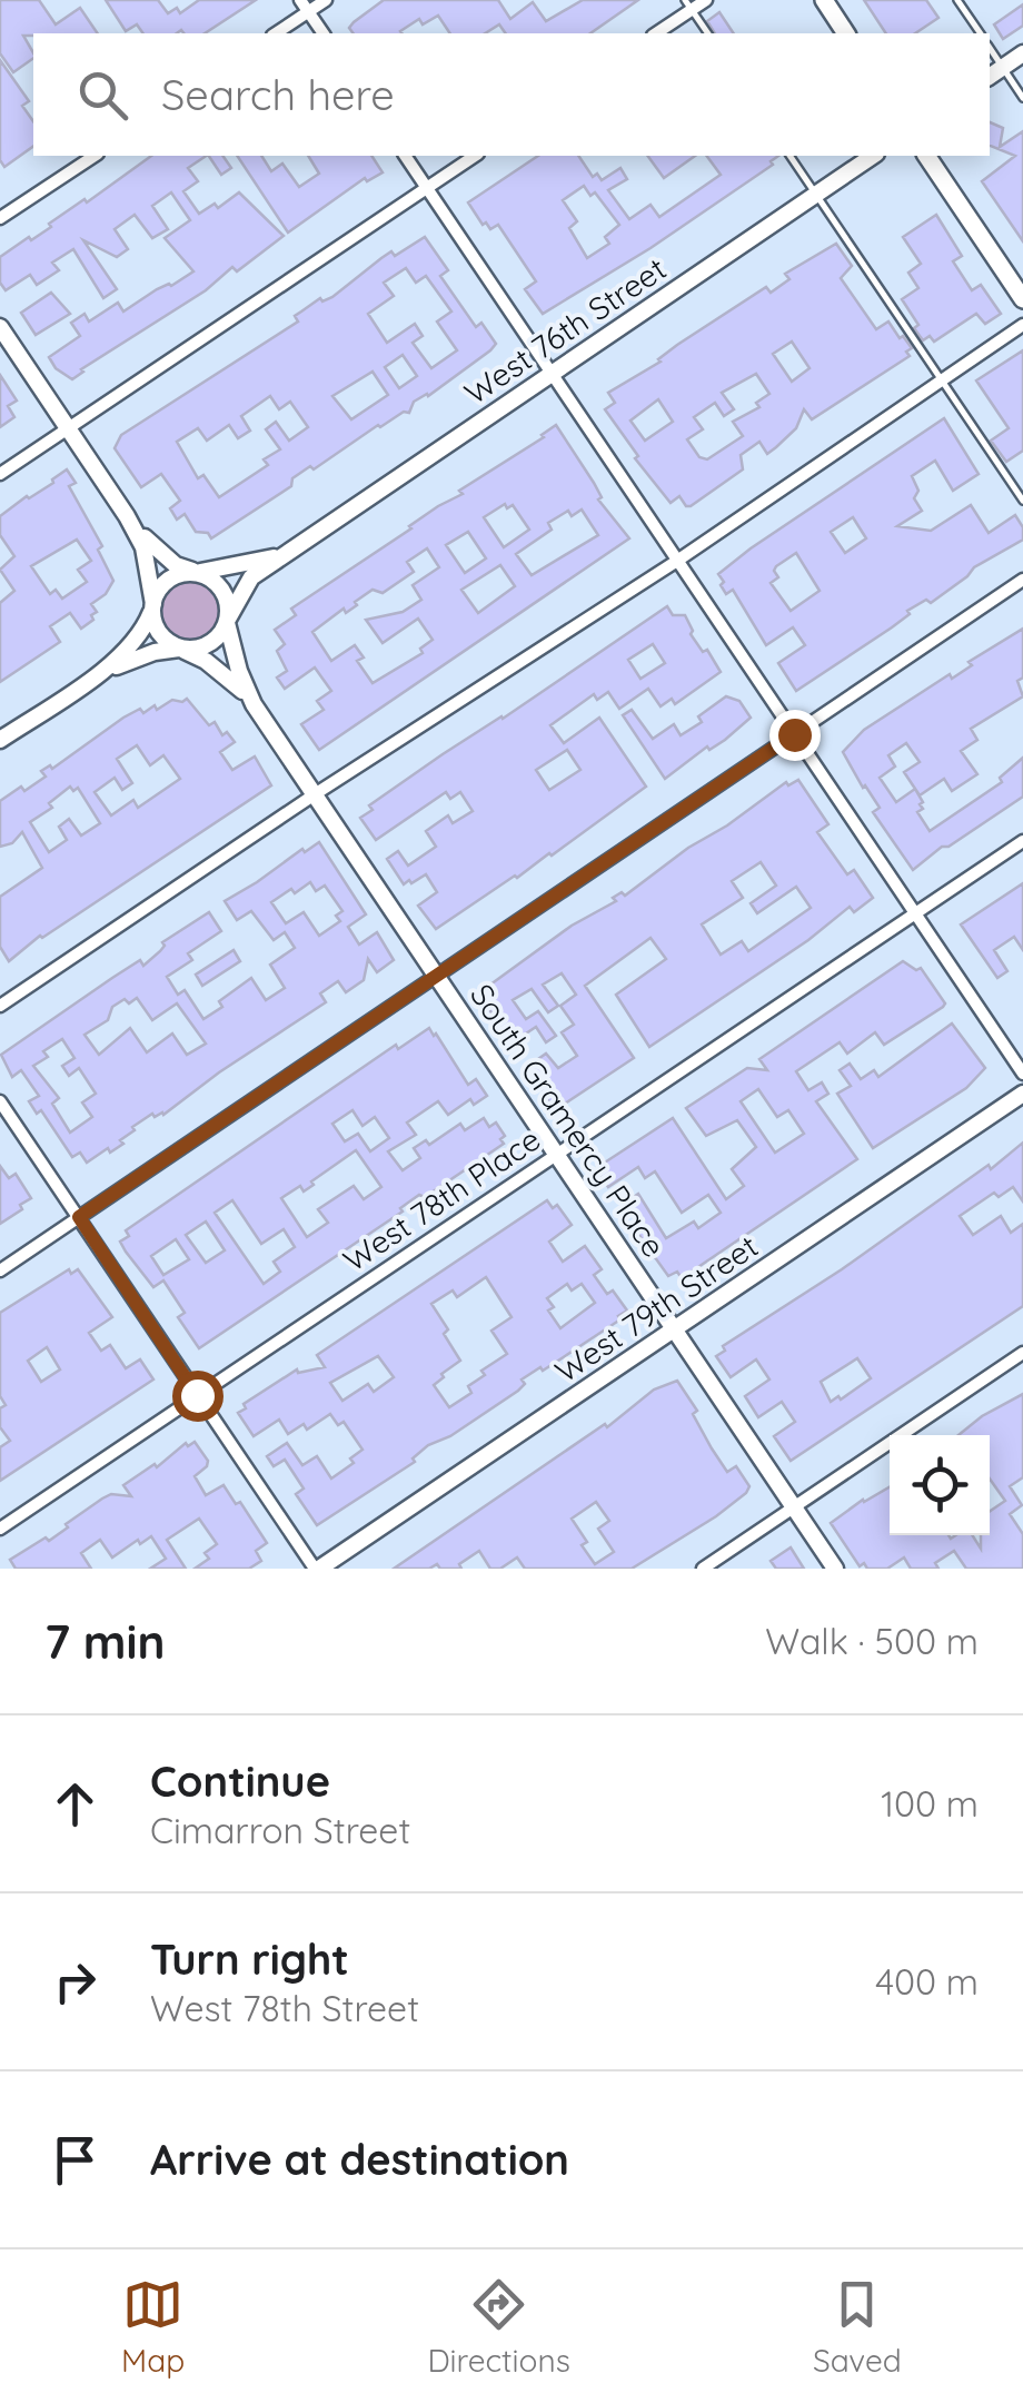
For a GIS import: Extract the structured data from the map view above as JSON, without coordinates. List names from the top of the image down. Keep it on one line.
{"streets":{"street":["West 76th Street","South Gramercy Place","West 78th Place","West 79th Street"]},"crossings":[["West 76th Street","South Gramercy Place"],["South Gramercy Place","West 78th Place"],["South Gramercy Place","West 79th Street"]],"page":{"search":"Search here","heading":["7 min","Walk · 500 m"],"list":[["Continue","Cimarron Street","100 m"],["Turn right","West 78th Street","400 m"],"Arrive at destination"],"nav":["Map","Directions","Saved"]}}
